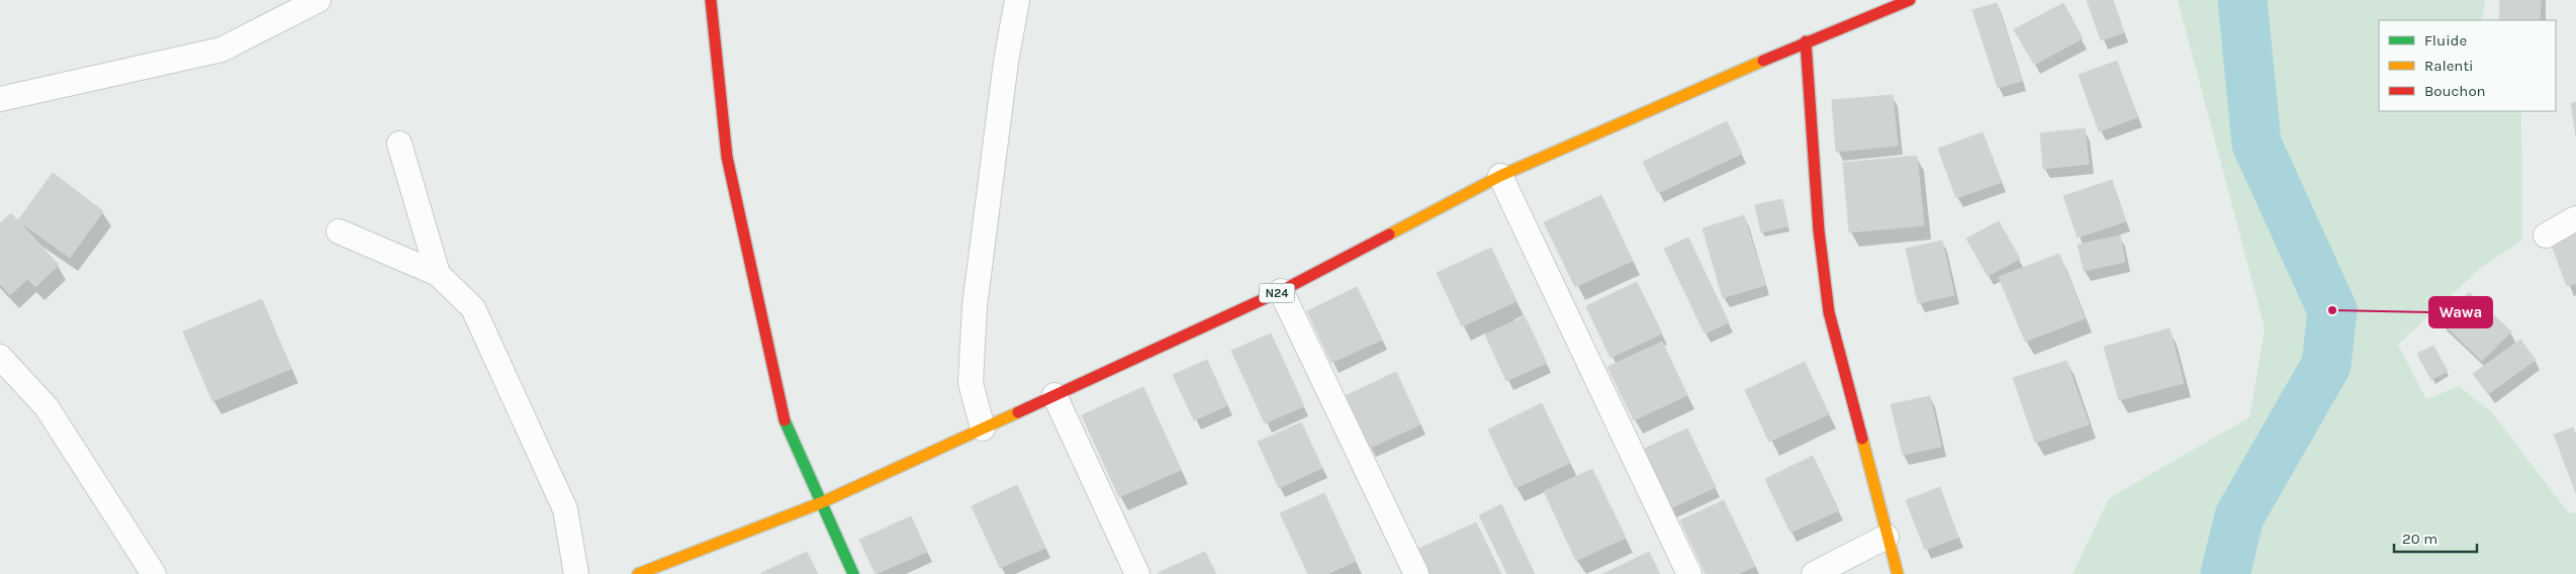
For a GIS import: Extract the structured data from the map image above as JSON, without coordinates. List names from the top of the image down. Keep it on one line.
{"streets":{"main road":["N24"]},"places":["Wawa"],"legend":["Fluide","Ralenti","Bouchon"],"scale_bar":"20 m"}
